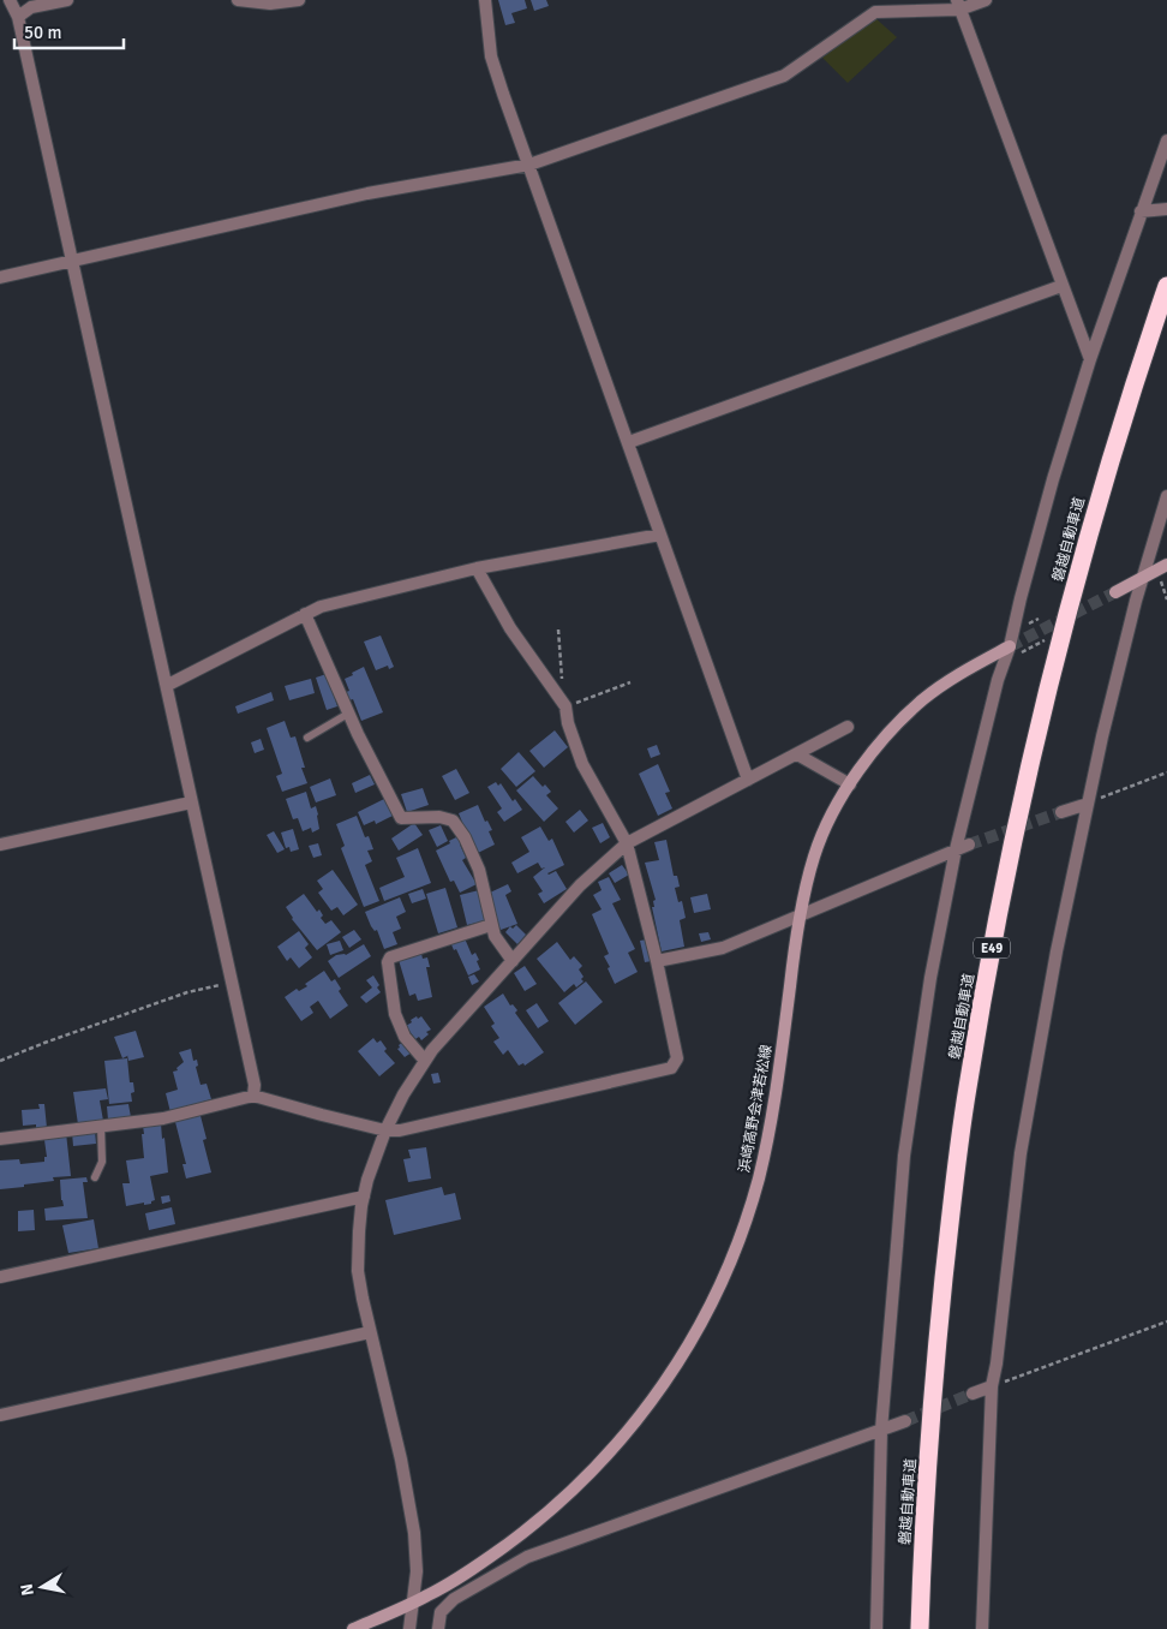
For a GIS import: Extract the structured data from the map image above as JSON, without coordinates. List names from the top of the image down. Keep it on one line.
{"streets":{"highway":["磐越自動車道","E49"],"main road":["浜崎高野会津若松線"]},"scale_bar":"50 m","north":"left"}
